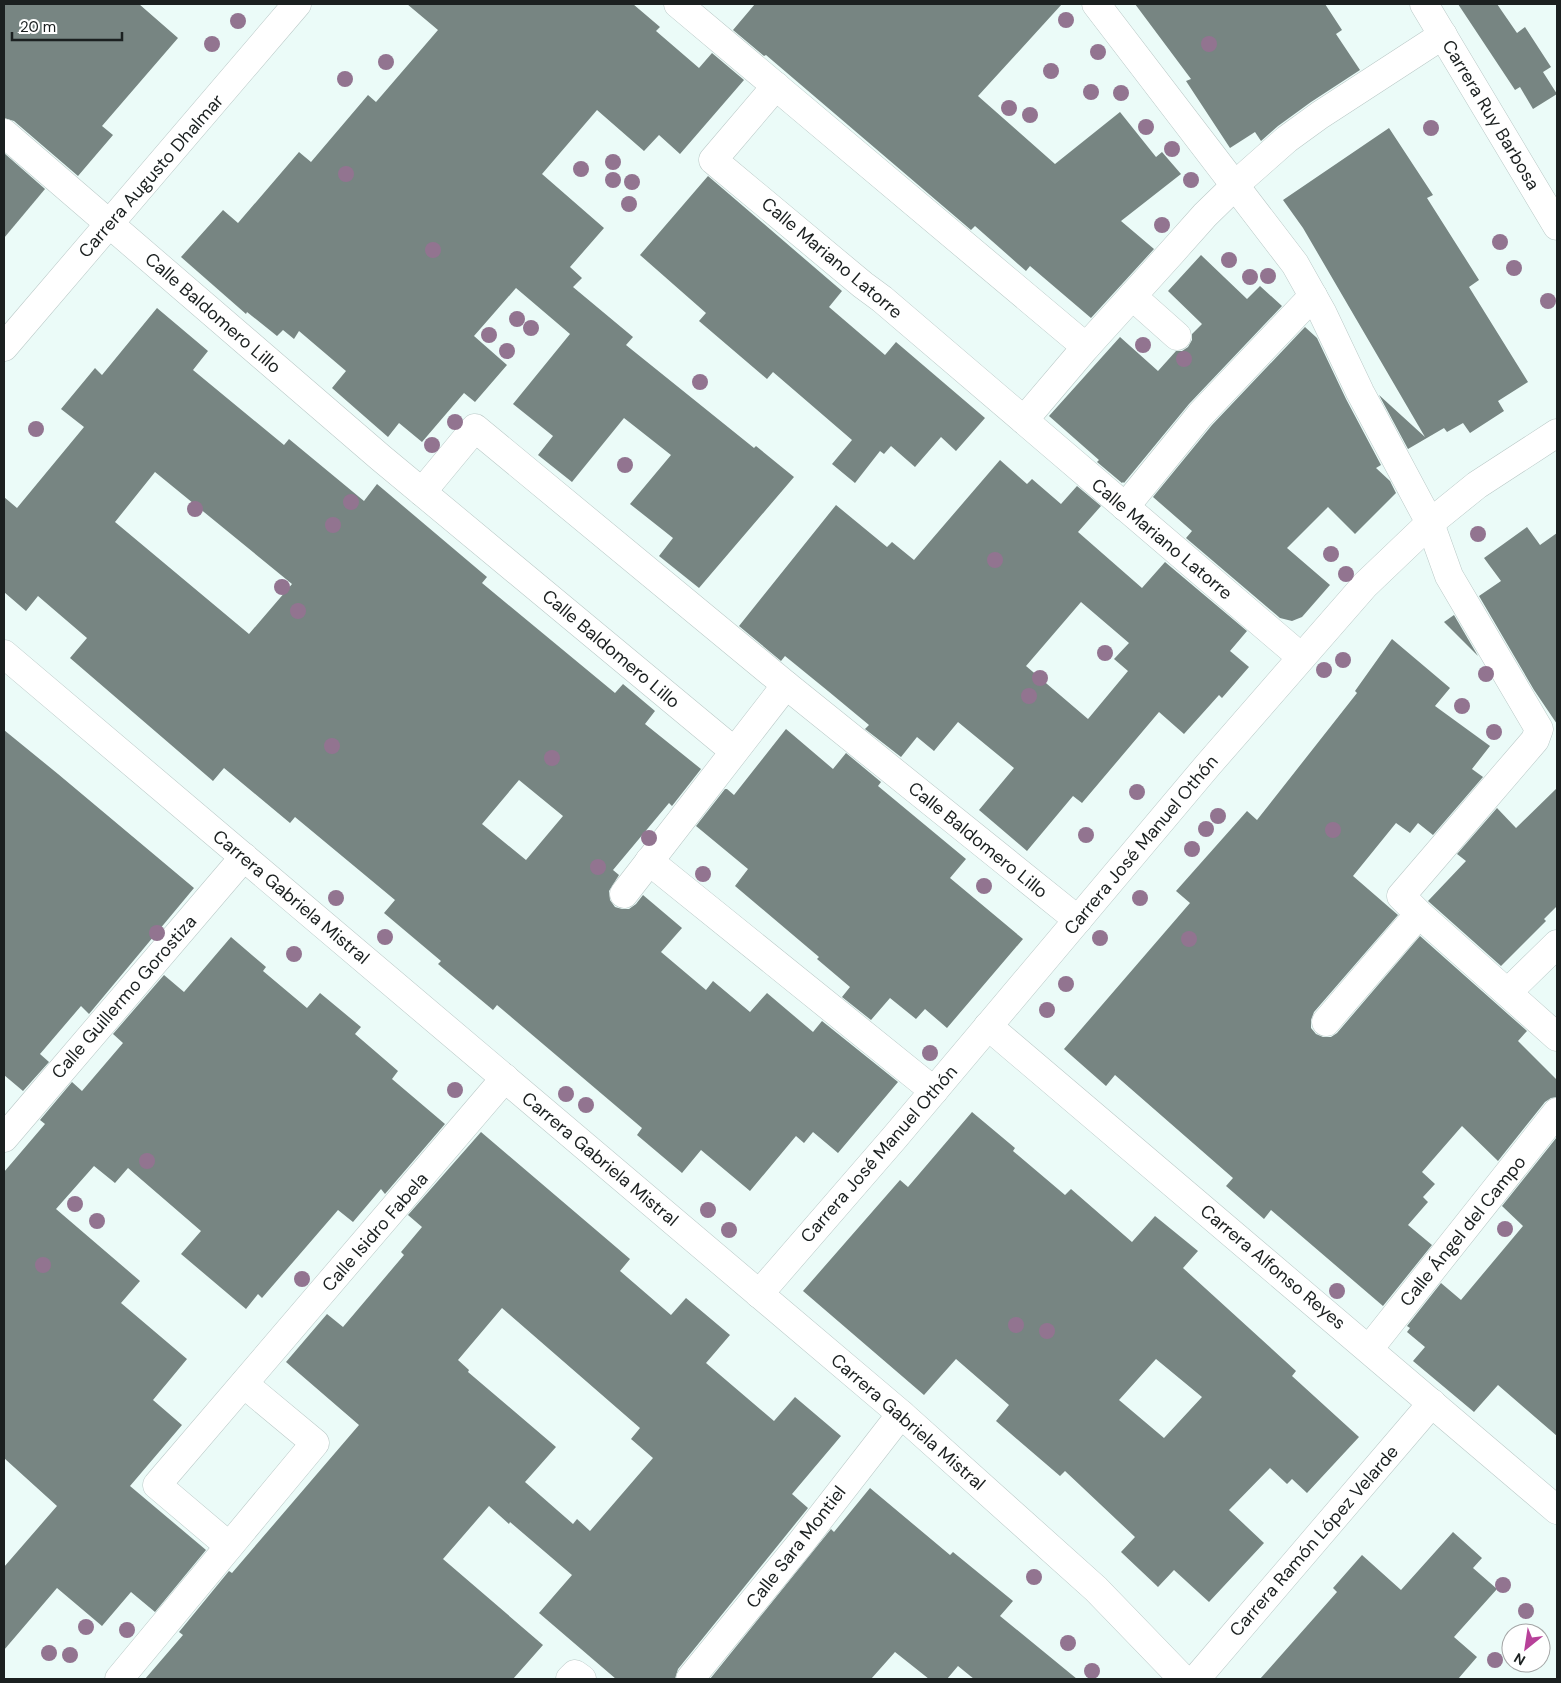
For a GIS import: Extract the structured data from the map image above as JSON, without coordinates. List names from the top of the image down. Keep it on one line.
{"streets":{"street":["Carrera Ruy Barbosa","Carrera Augusto Dhalmar","Calle Mariano Latorre","Calle Baldomero Lillo","Carrera José Manuel Othón","Carrera Gabriela Mistral","Calle Guillermo Gorostiza","Calle Ángel del Campo","Calle Isidro Fabela","Carrera Alfonso Reyes","Carrera Ramón López Velarde","Calle Sara Montiel"]},"crossings":[["Carrera Augusto Dhalmar","Calle Baldomero Lillo"],["Calle Mariano Latorre","Carrera José Manuel Othón"],["Calle Baldomero Lillo","Carrera José Manuel Othón"],["Carrera José Manuel Othón","Carrera Gabriela Mistral"],["Carrera José Manuel Othón","Carrera Alfonso Reyes"],["Carrera Gabriela Mistral","Calle Guillermo Gorostiza"],["Carrera Gabriela Mistral","Calle Isidro Fabela"],["Carrera Gabriela Mistral","Calle Sara Montiel"],["Calle Ángel del Campo","Carrera Alfonso Reyes"],["Carrera Alfonso Reyes","Carrera Ramón López Velarde"]],"scale_bar":"20 m","north":"bottom left"}
